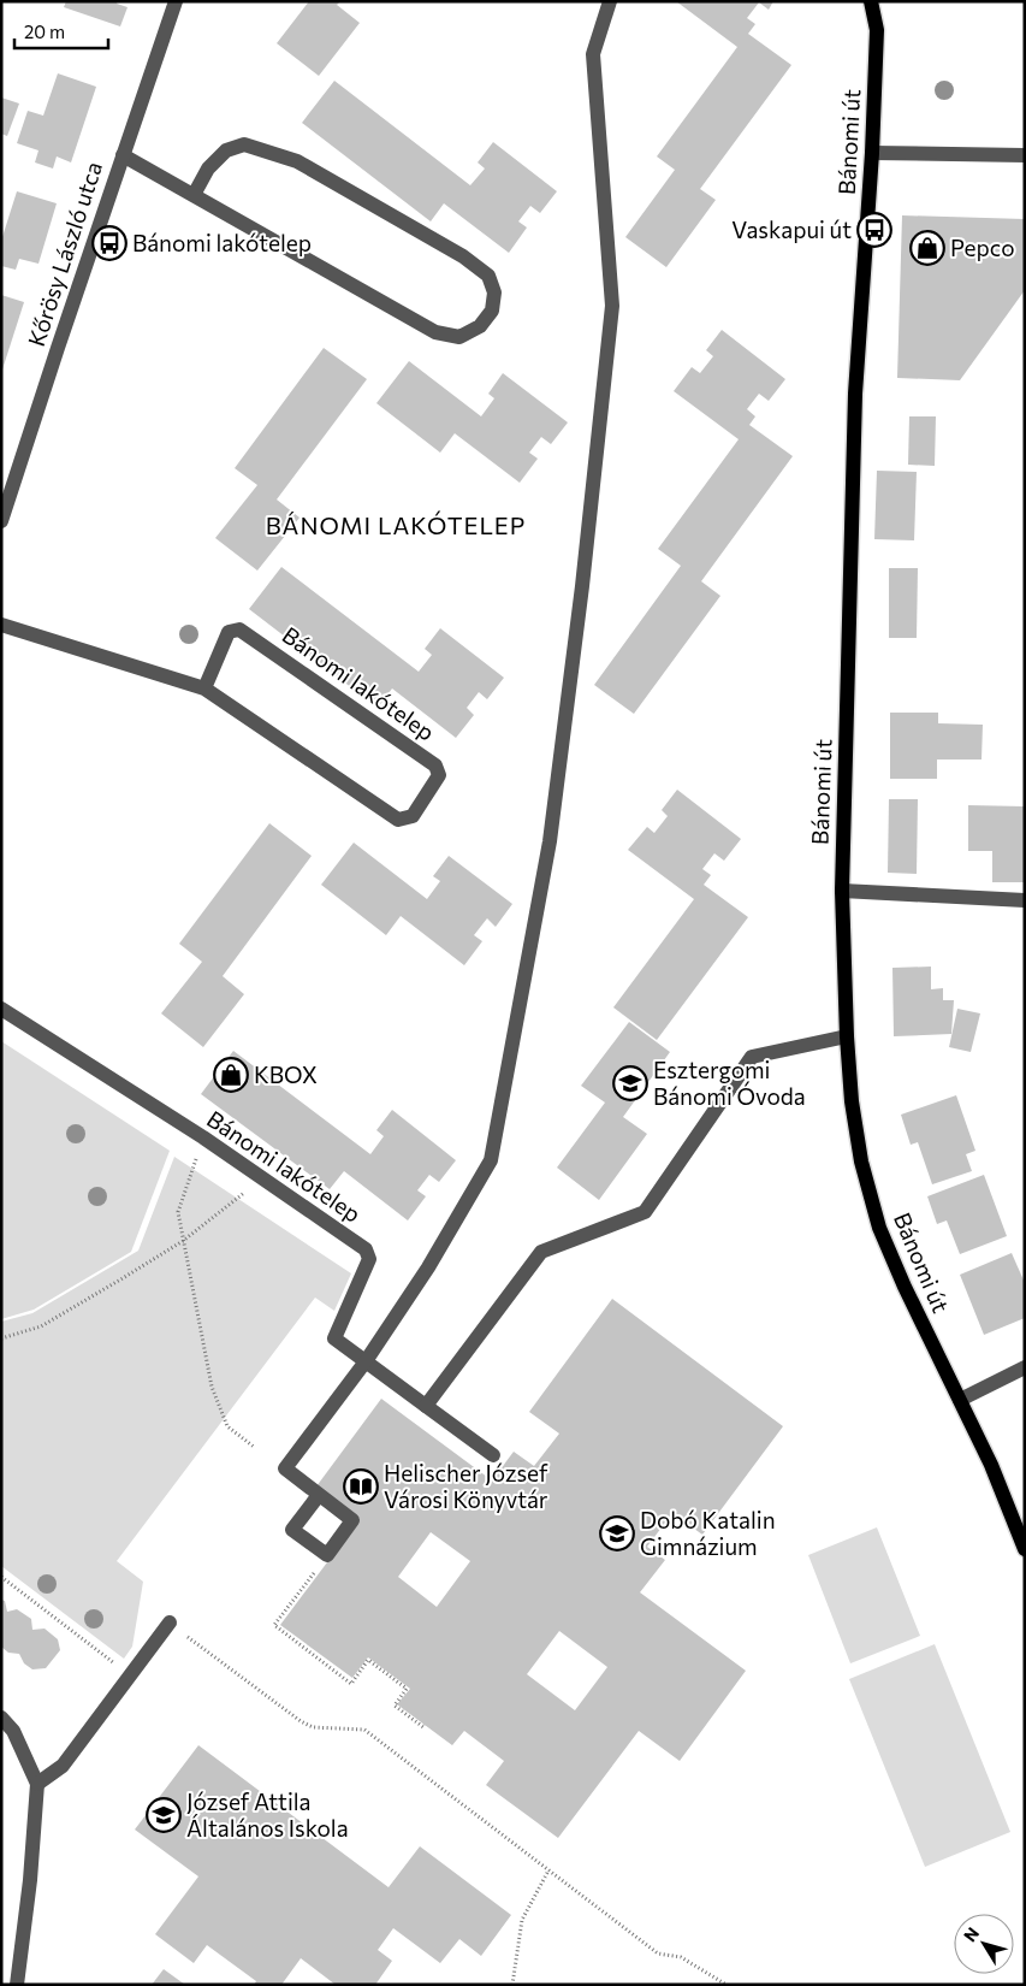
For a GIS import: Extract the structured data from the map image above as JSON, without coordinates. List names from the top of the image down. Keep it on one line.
{"streets":{"main road":["Bánomi út"],"street":["Kőrösy László utca","Bánomi lakótelep"]},"districts":["BÁNOMI LAKÓTELEP"],"places":{"bus stop":["Vaskapui út","Bánomi lakótelep"],"shop":["Pepco","KBOX"],"school or university":["Esztergomi Bánomi Óvoda","Dobó Katalin Gimnázium","József Attila Általános Iskola"],"library":["Helischer József Városi Könyvtár"]},"scale_bar":"20 m","north":"top left"}
